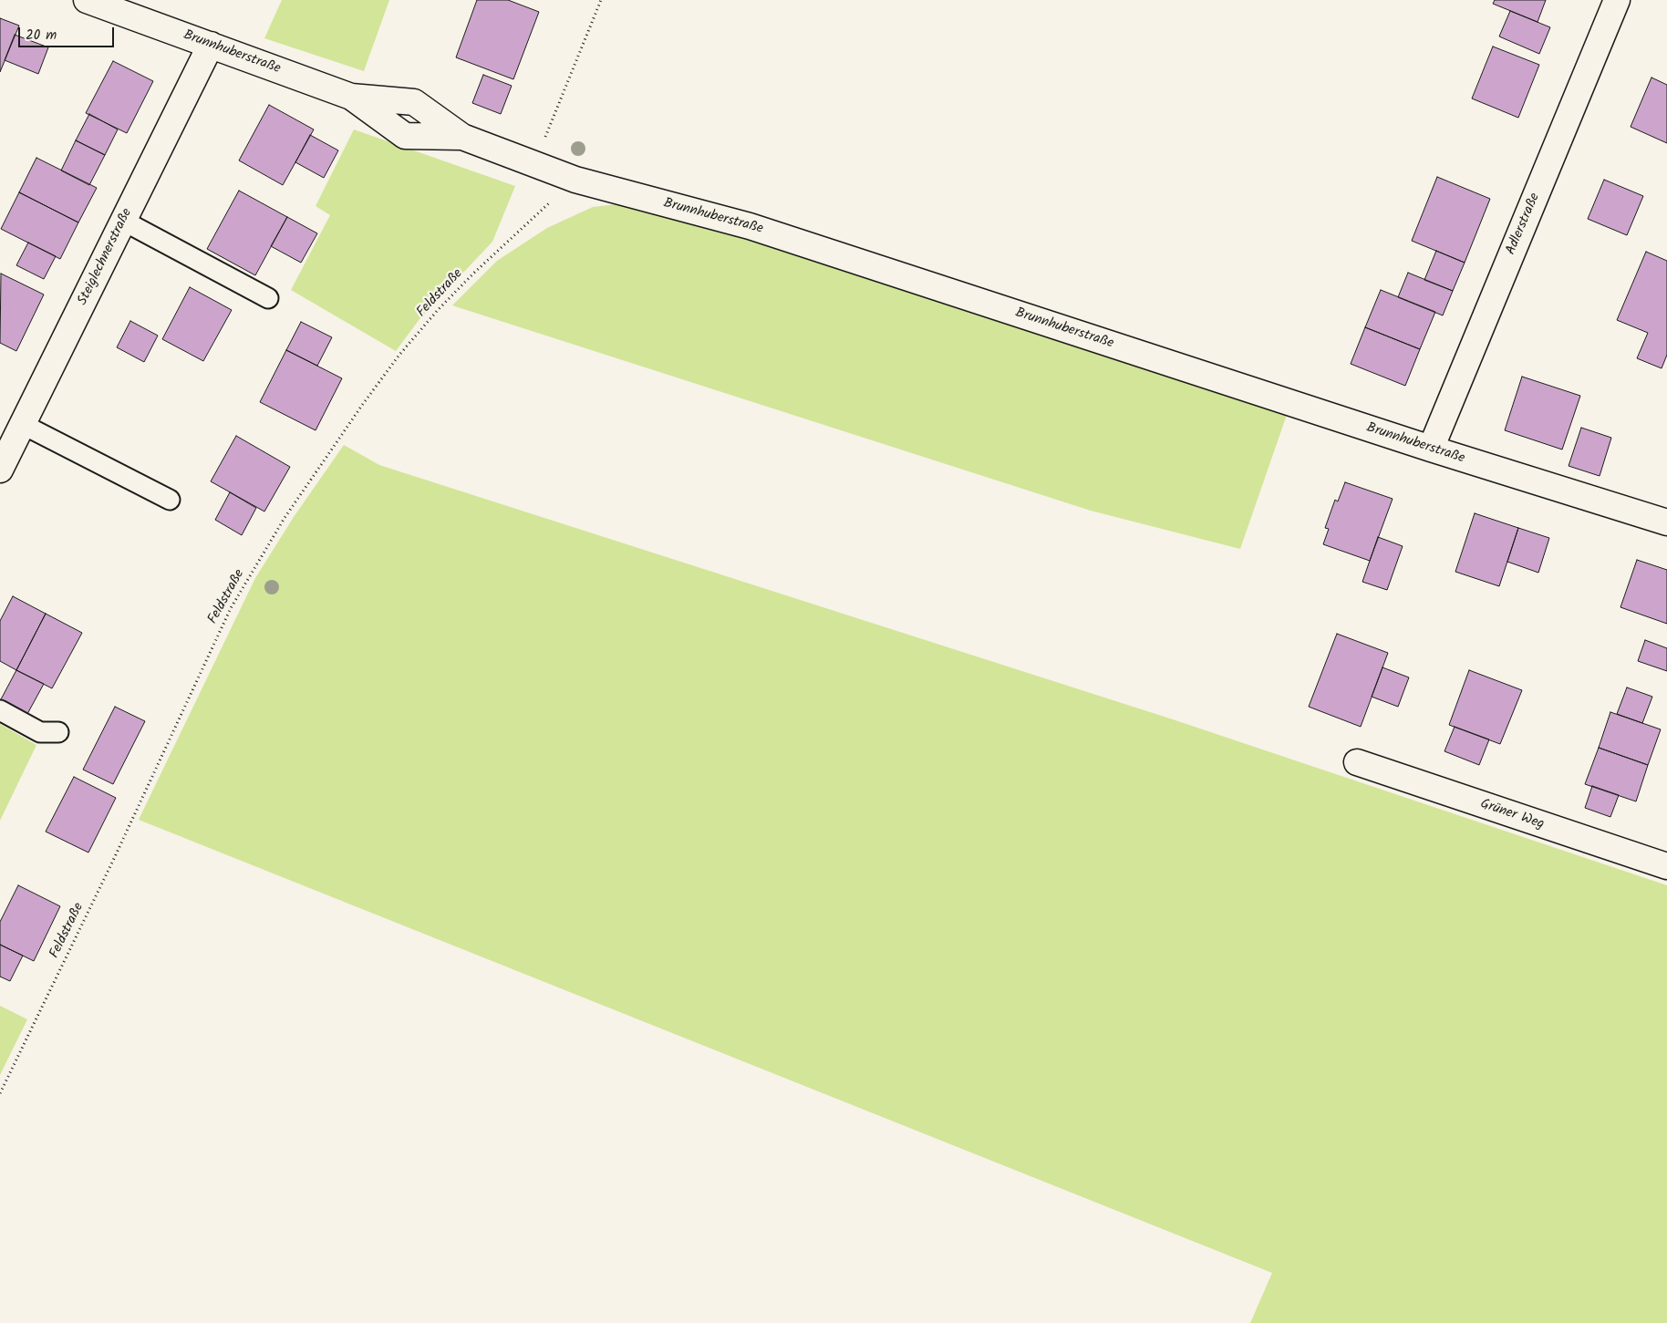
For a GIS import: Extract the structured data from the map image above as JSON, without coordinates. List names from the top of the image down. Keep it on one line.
{"streets":{"street":["Brunnhuberstraße","Adlerstraße","Steiglechnerstraße","Grüner Weg"],"path":["Feldstraße"]},"crossings":[["Brunnhuberstraße","Adlerstraße"],["Brunnhuberstraße","Steiglechnerstraße"],["Brunnhuberstraße","Feldstraße"]],"scale_bar":"20 m"}
